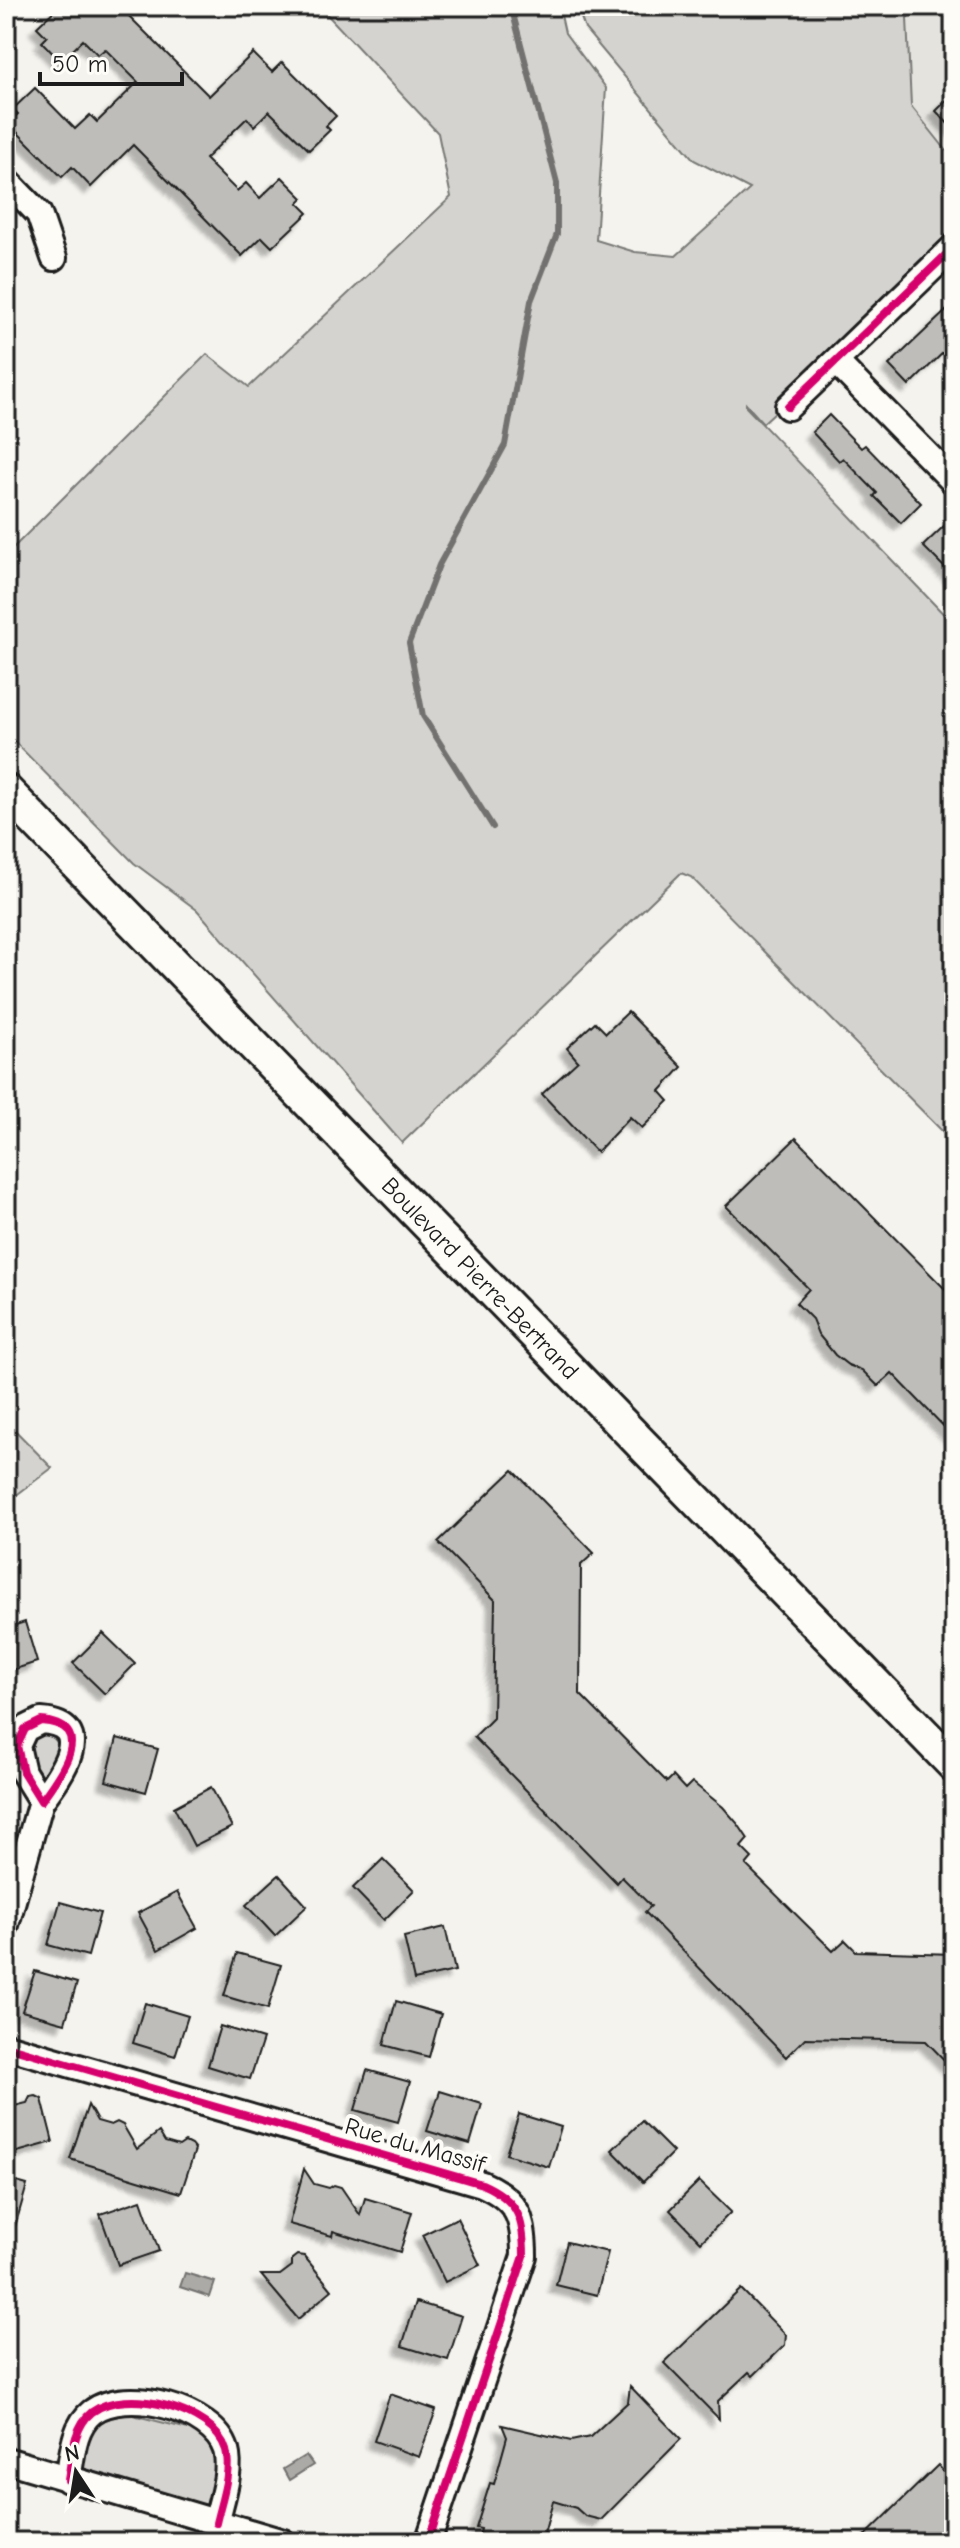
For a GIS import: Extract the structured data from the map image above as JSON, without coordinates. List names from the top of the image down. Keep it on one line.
{"streets":{"main road":["Boulevard Pierre-Bertrand"],"street":["Rue du Massif"]},"scale_bar":"50 m","north":"top"}
